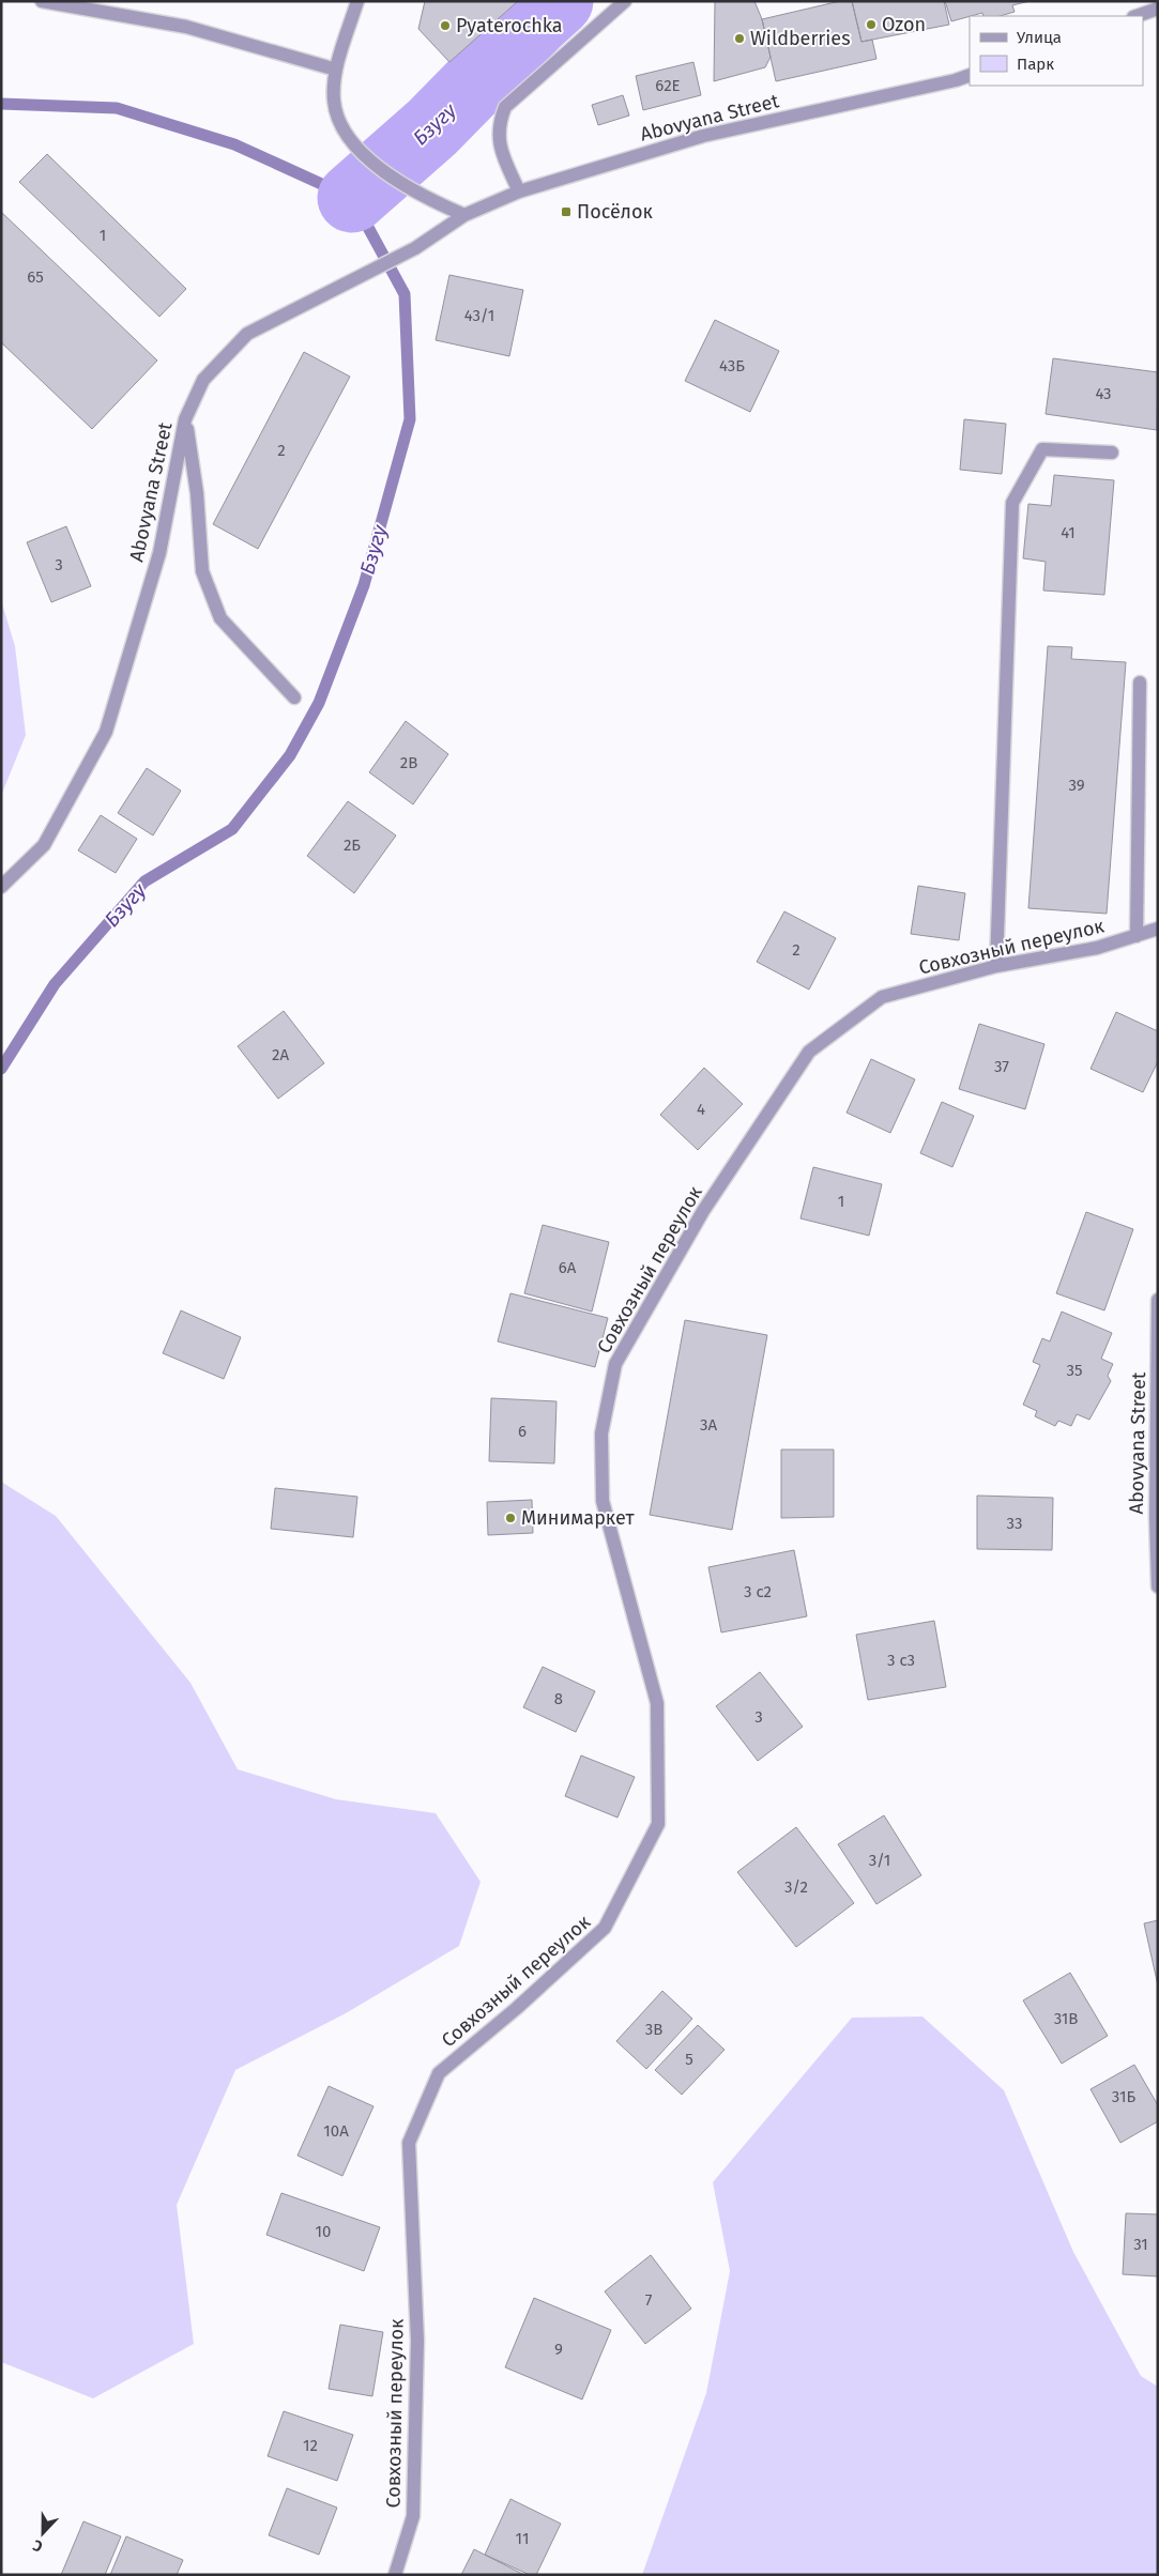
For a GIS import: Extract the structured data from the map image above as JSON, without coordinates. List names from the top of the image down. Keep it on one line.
{"streets":{"street":["Abovyana Street","Совхозный переулок"]},"water":["Бзугу"],"places":{"other":["Ozon","Pyaterochka","Wildberries","Минимаркет"],"transit":["Посёлок"]},"house_numbers":["62Е","1","65","43/1","43Б","43","2","41","3","2В","39","2Б","2","2А","37","4","1","6А","35","3А","6","33","3 с2","3 с3","8","3","3/1","3/2","31В","3В","5","31Б","10А","10","31","7","9","12","11"],"legend":["Улица","Парк"],"north":"bottom"}
